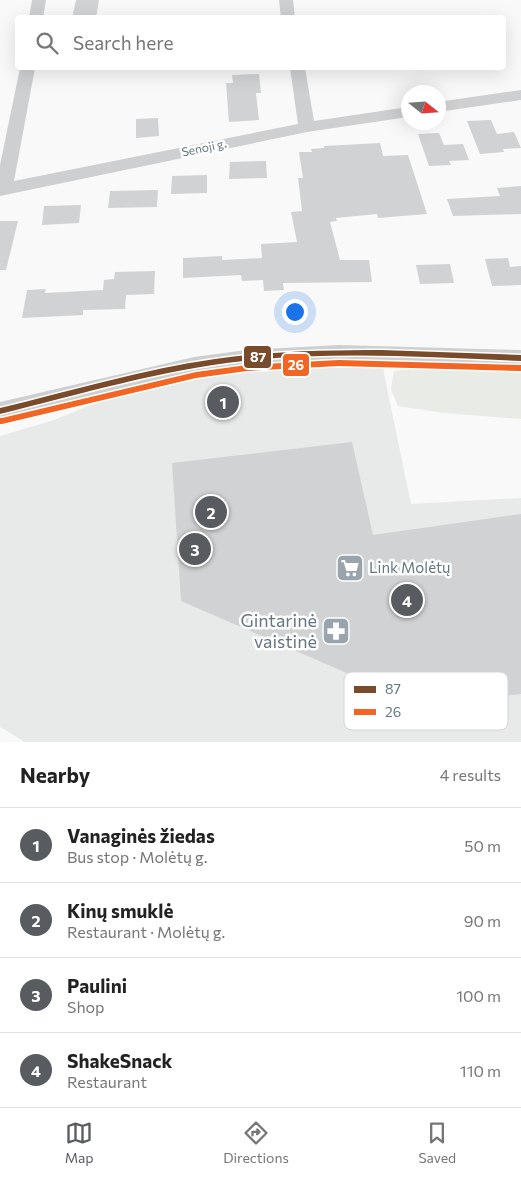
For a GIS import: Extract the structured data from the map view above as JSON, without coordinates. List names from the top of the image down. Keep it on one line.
{"streets":{"street":["Senoji g."]},"places":{"supermarket":["Link Molėtų"],"pharmacy":["Gintarinė vaistinė"]},"lines":["transit line 87","transit line 26"],"legend":["87","26"],"north":"right","page":{"search":"Search here","pins":["1","2","3","4"],"heading":["Nearby","4 results"],"list":[{"mark":"1","name":"Vanaginės žiedas","note":"Bus stop · Molėtų g.","value":"50 m"},{"mark":"2","name":"Kinų smuklė","note":"Restaurant · Molėtų g.","value":"90 m"},{"mark":"3","name":"Paulini","note":"Shop","value":"100 m"},{"mark":"4","name":"ShakeSnack","note":"Restaurant","value":"110 m"}],"nav":["Map","Directions","Saved"]}}
